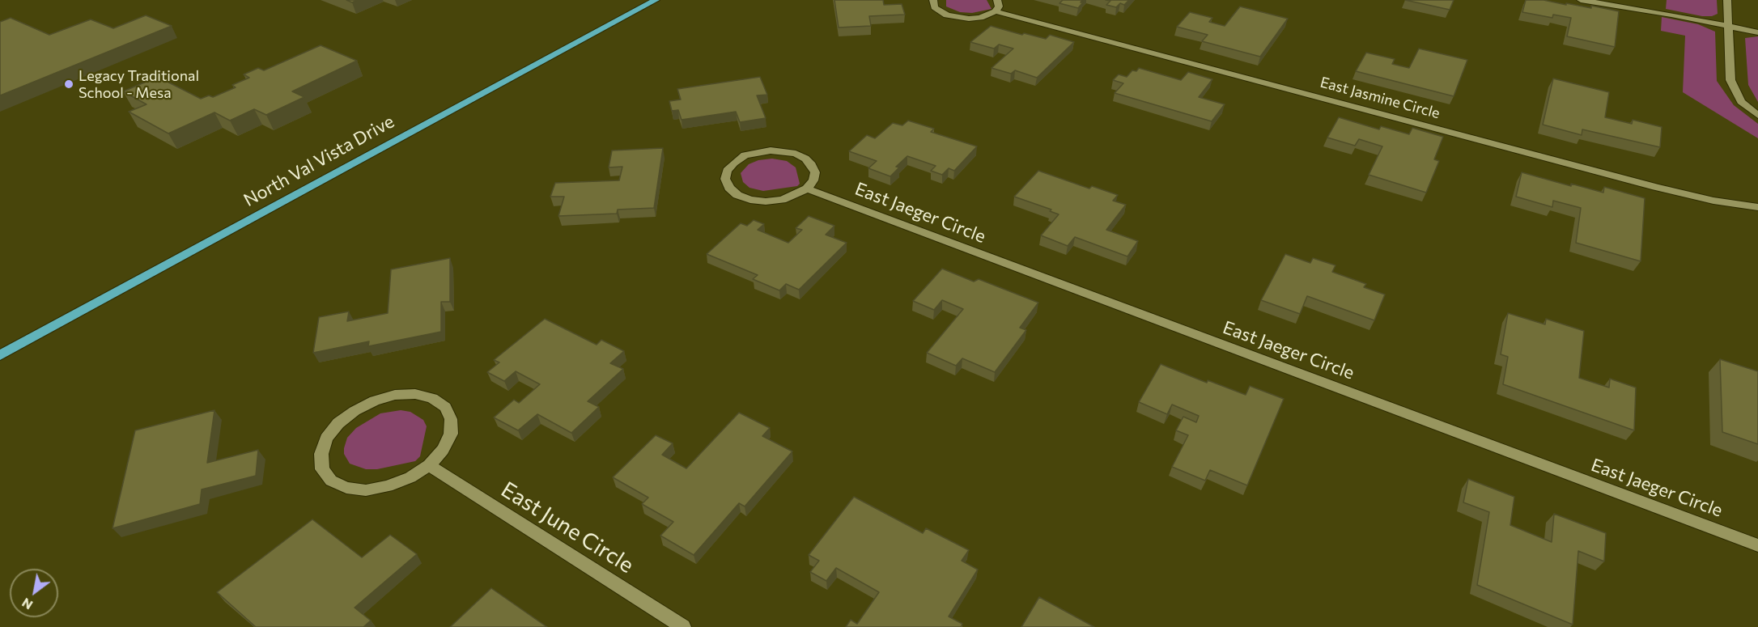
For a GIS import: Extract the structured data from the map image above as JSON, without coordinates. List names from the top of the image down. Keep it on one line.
{"streets":{"main road":["North Val Vista Drive"],"street":["East Jasmine Circle","East Jaeger Circle","East June Circle"]},"places":["Legacy Traditional School - Mesa"],"north":"bottom left"}
